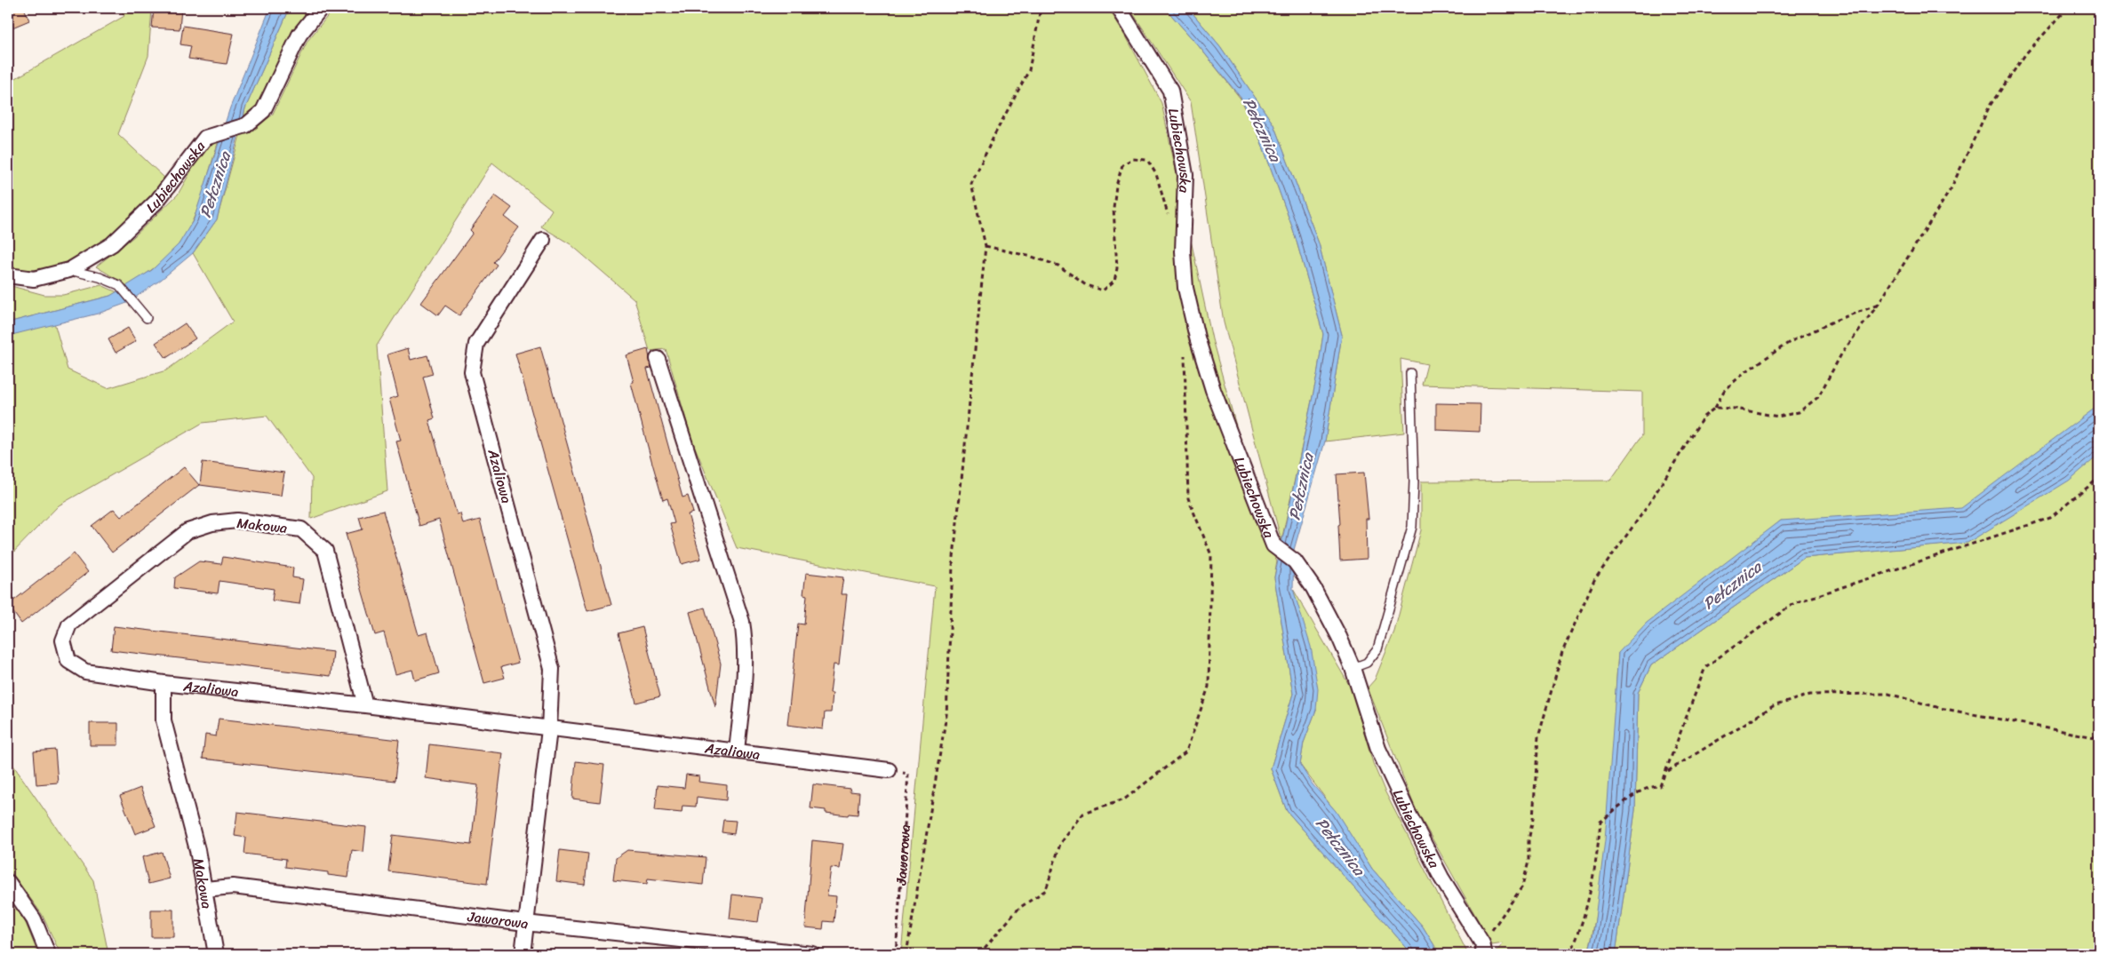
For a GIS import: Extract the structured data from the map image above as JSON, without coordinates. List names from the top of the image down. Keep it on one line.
{"streets":{"street":["Lubiechowska","Azaliowa","Makowa","Jaworowa"]},"crossings":[["Azaliowa","Makowa"],["Azaliowa","Jaworowa"],["Makowa","Jaworowa"]],"water":["Pełcznica"]}
